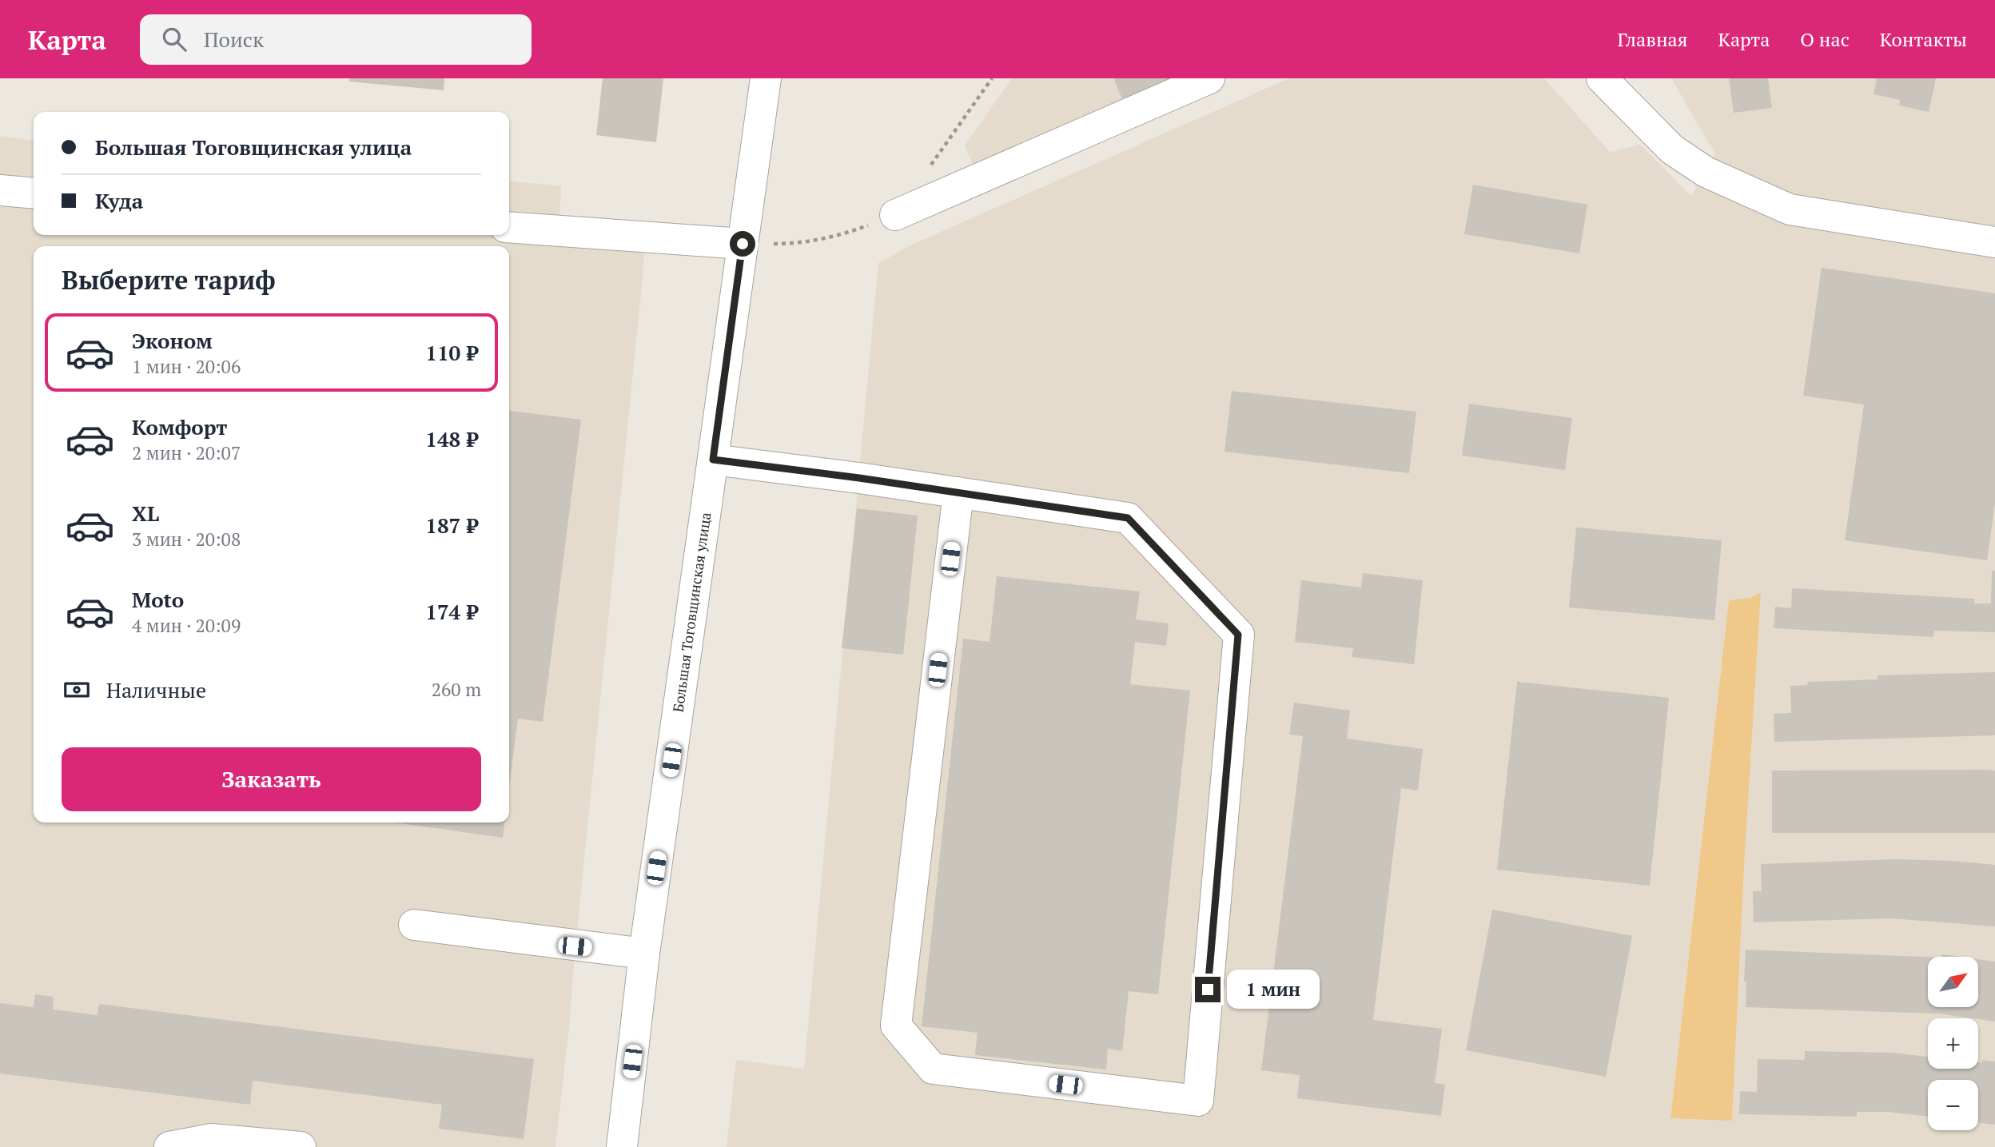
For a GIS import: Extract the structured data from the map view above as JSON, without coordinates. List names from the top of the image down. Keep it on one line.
{"streets":{"street":["Большая Тоговщинская улица"]},"north":"top right","page":{"header":"Карта","search":"Поиск","nav":["Главная","Карта","О нас","Контакты"],"banner":["Большая Тоговщинская улица","Куда"],"heading":"Выберите тариф","list":[{"name":"Эконом","note":"1 мин · 20:06","value":"110 ₽"},{"name":"Комфорт","note":"2 мин · 20:07","value":"148 ₽"},{"name":"XL","note":"3 мин · 20:08","value":"187 ₽"},{"name":"Moto","note":"4 мин · 20:09","value":"174 ₽"}],"pay":["Наличные","260 m"],"buttons":"Заказать","map_buttons":["+","−"],"bubble":"1 мин"}}
